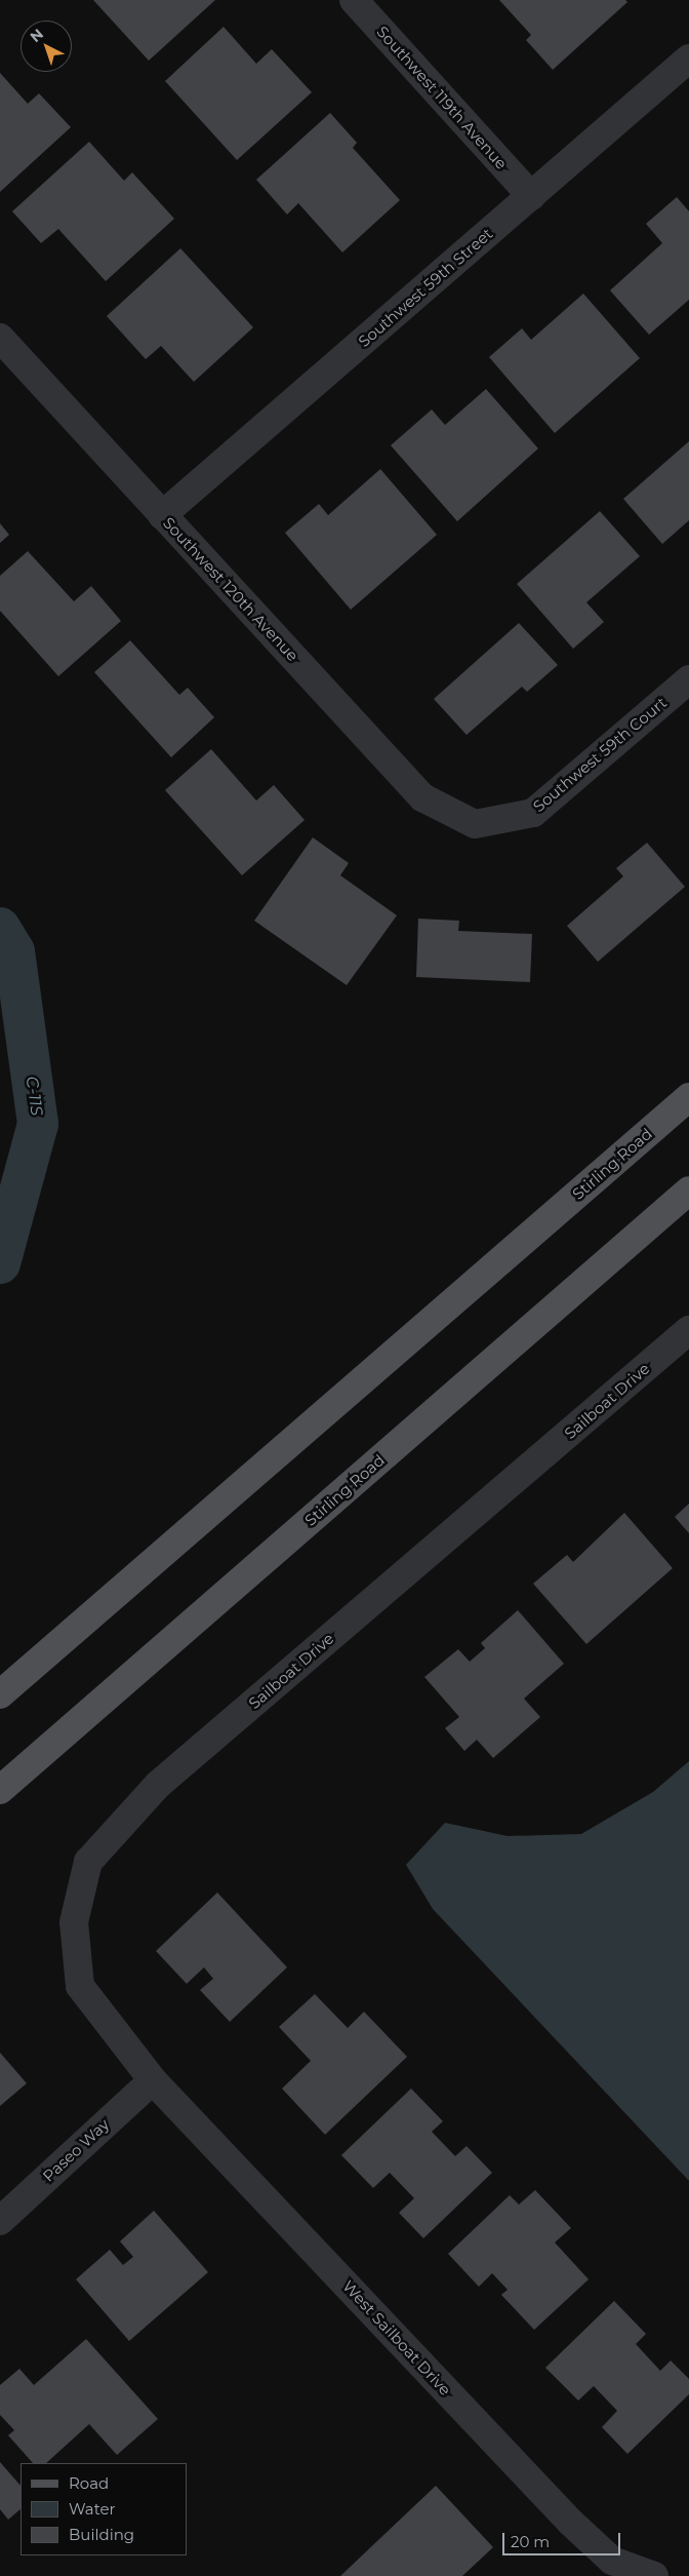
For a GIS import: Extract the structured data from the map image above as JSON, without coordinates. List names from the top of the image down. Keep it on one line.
{"streets":{"main road":["Stirling Road"],"street":["Southwest 119th Avenue","Southwest 59th Street","Southwest 120th Avenue","Southwest 59th Court","Sailboat Drive","Paseo Way","West Sailboat Drive"]},"crossings":[["Southwest 119th Avenue","Southwest 59th Street"],["Southwest 59th Street","Southwest 120th Avenue"],["Southwest 120th Avenue","Southwest 59th Court"],["Sailboat Drive","Paseo Way"],["Sailboat Drive","West Sailboat Drive"],["Paseo Way","West Sailboat Drive"]],"water":["C-11S"],"legend":["Road","Water","Building"],"scale_bar":"20 m","north":"top left"}
